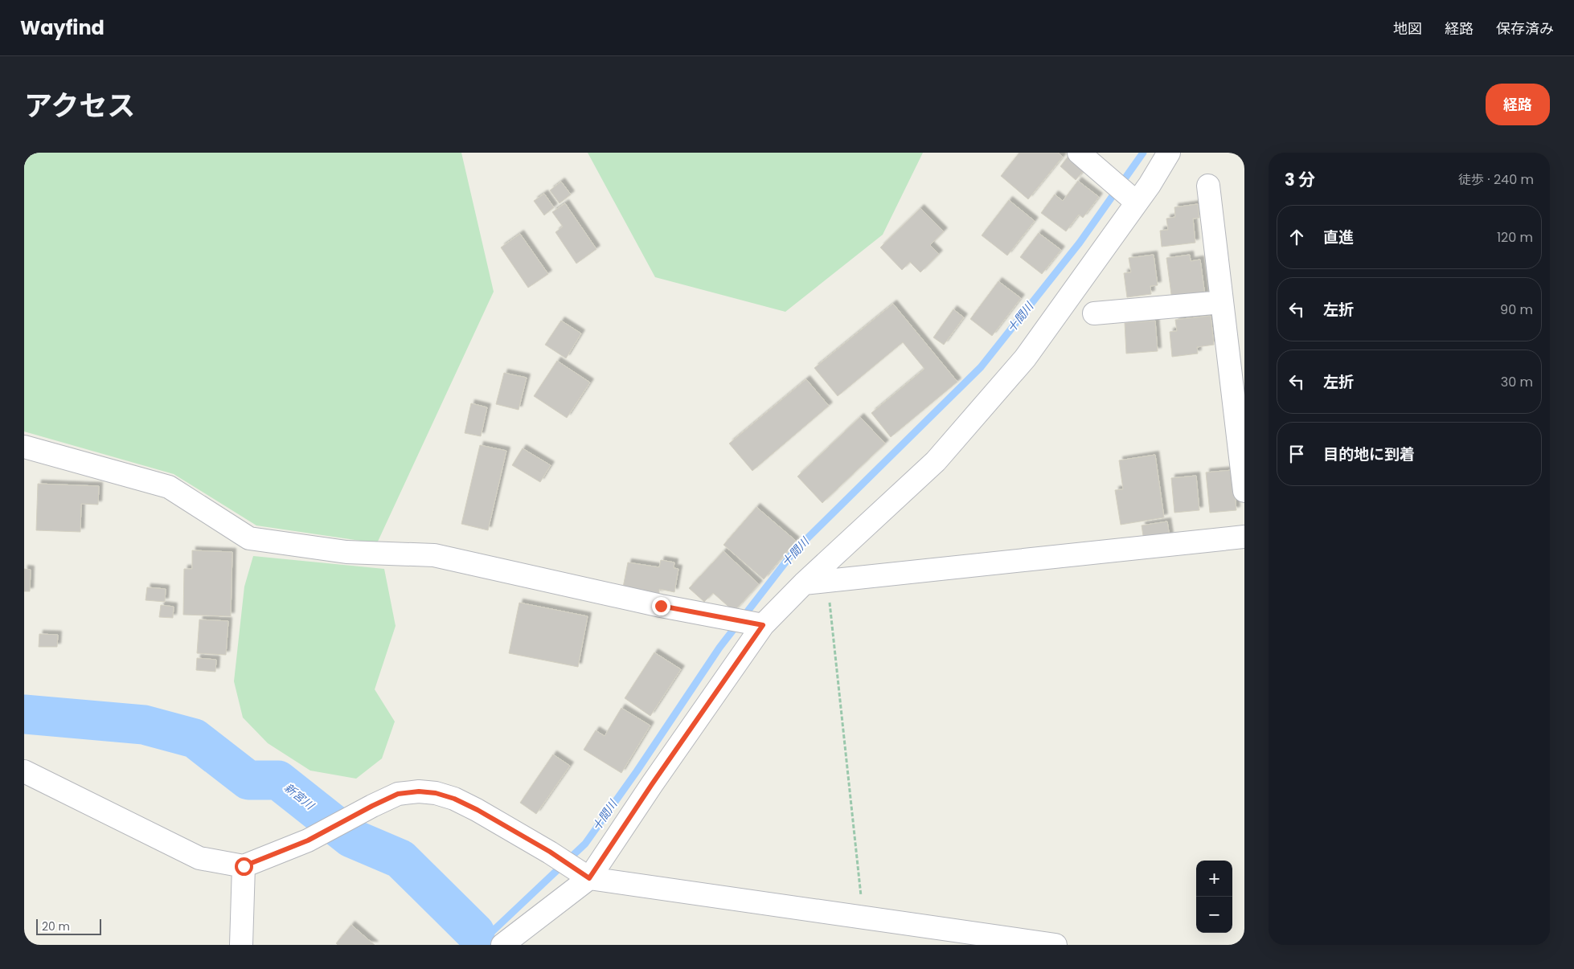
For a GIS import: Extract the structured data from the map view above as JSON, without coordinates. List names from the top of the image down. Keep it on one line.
{"water":["十間川","新宮川"],"scale_bar":"20 m","page":{"header":"Wayfind","nav":["地図","経路","保存済み"],"title":"アクセス","buttons":"経路","heading":["3 分","徒歩 · 240 m"],"list":[["直進","120 m"],["左折","90 m"],["左折","30 m"],"目的地に到着"],"map_buttons":["+","−"],"scale":"20 m"}}
